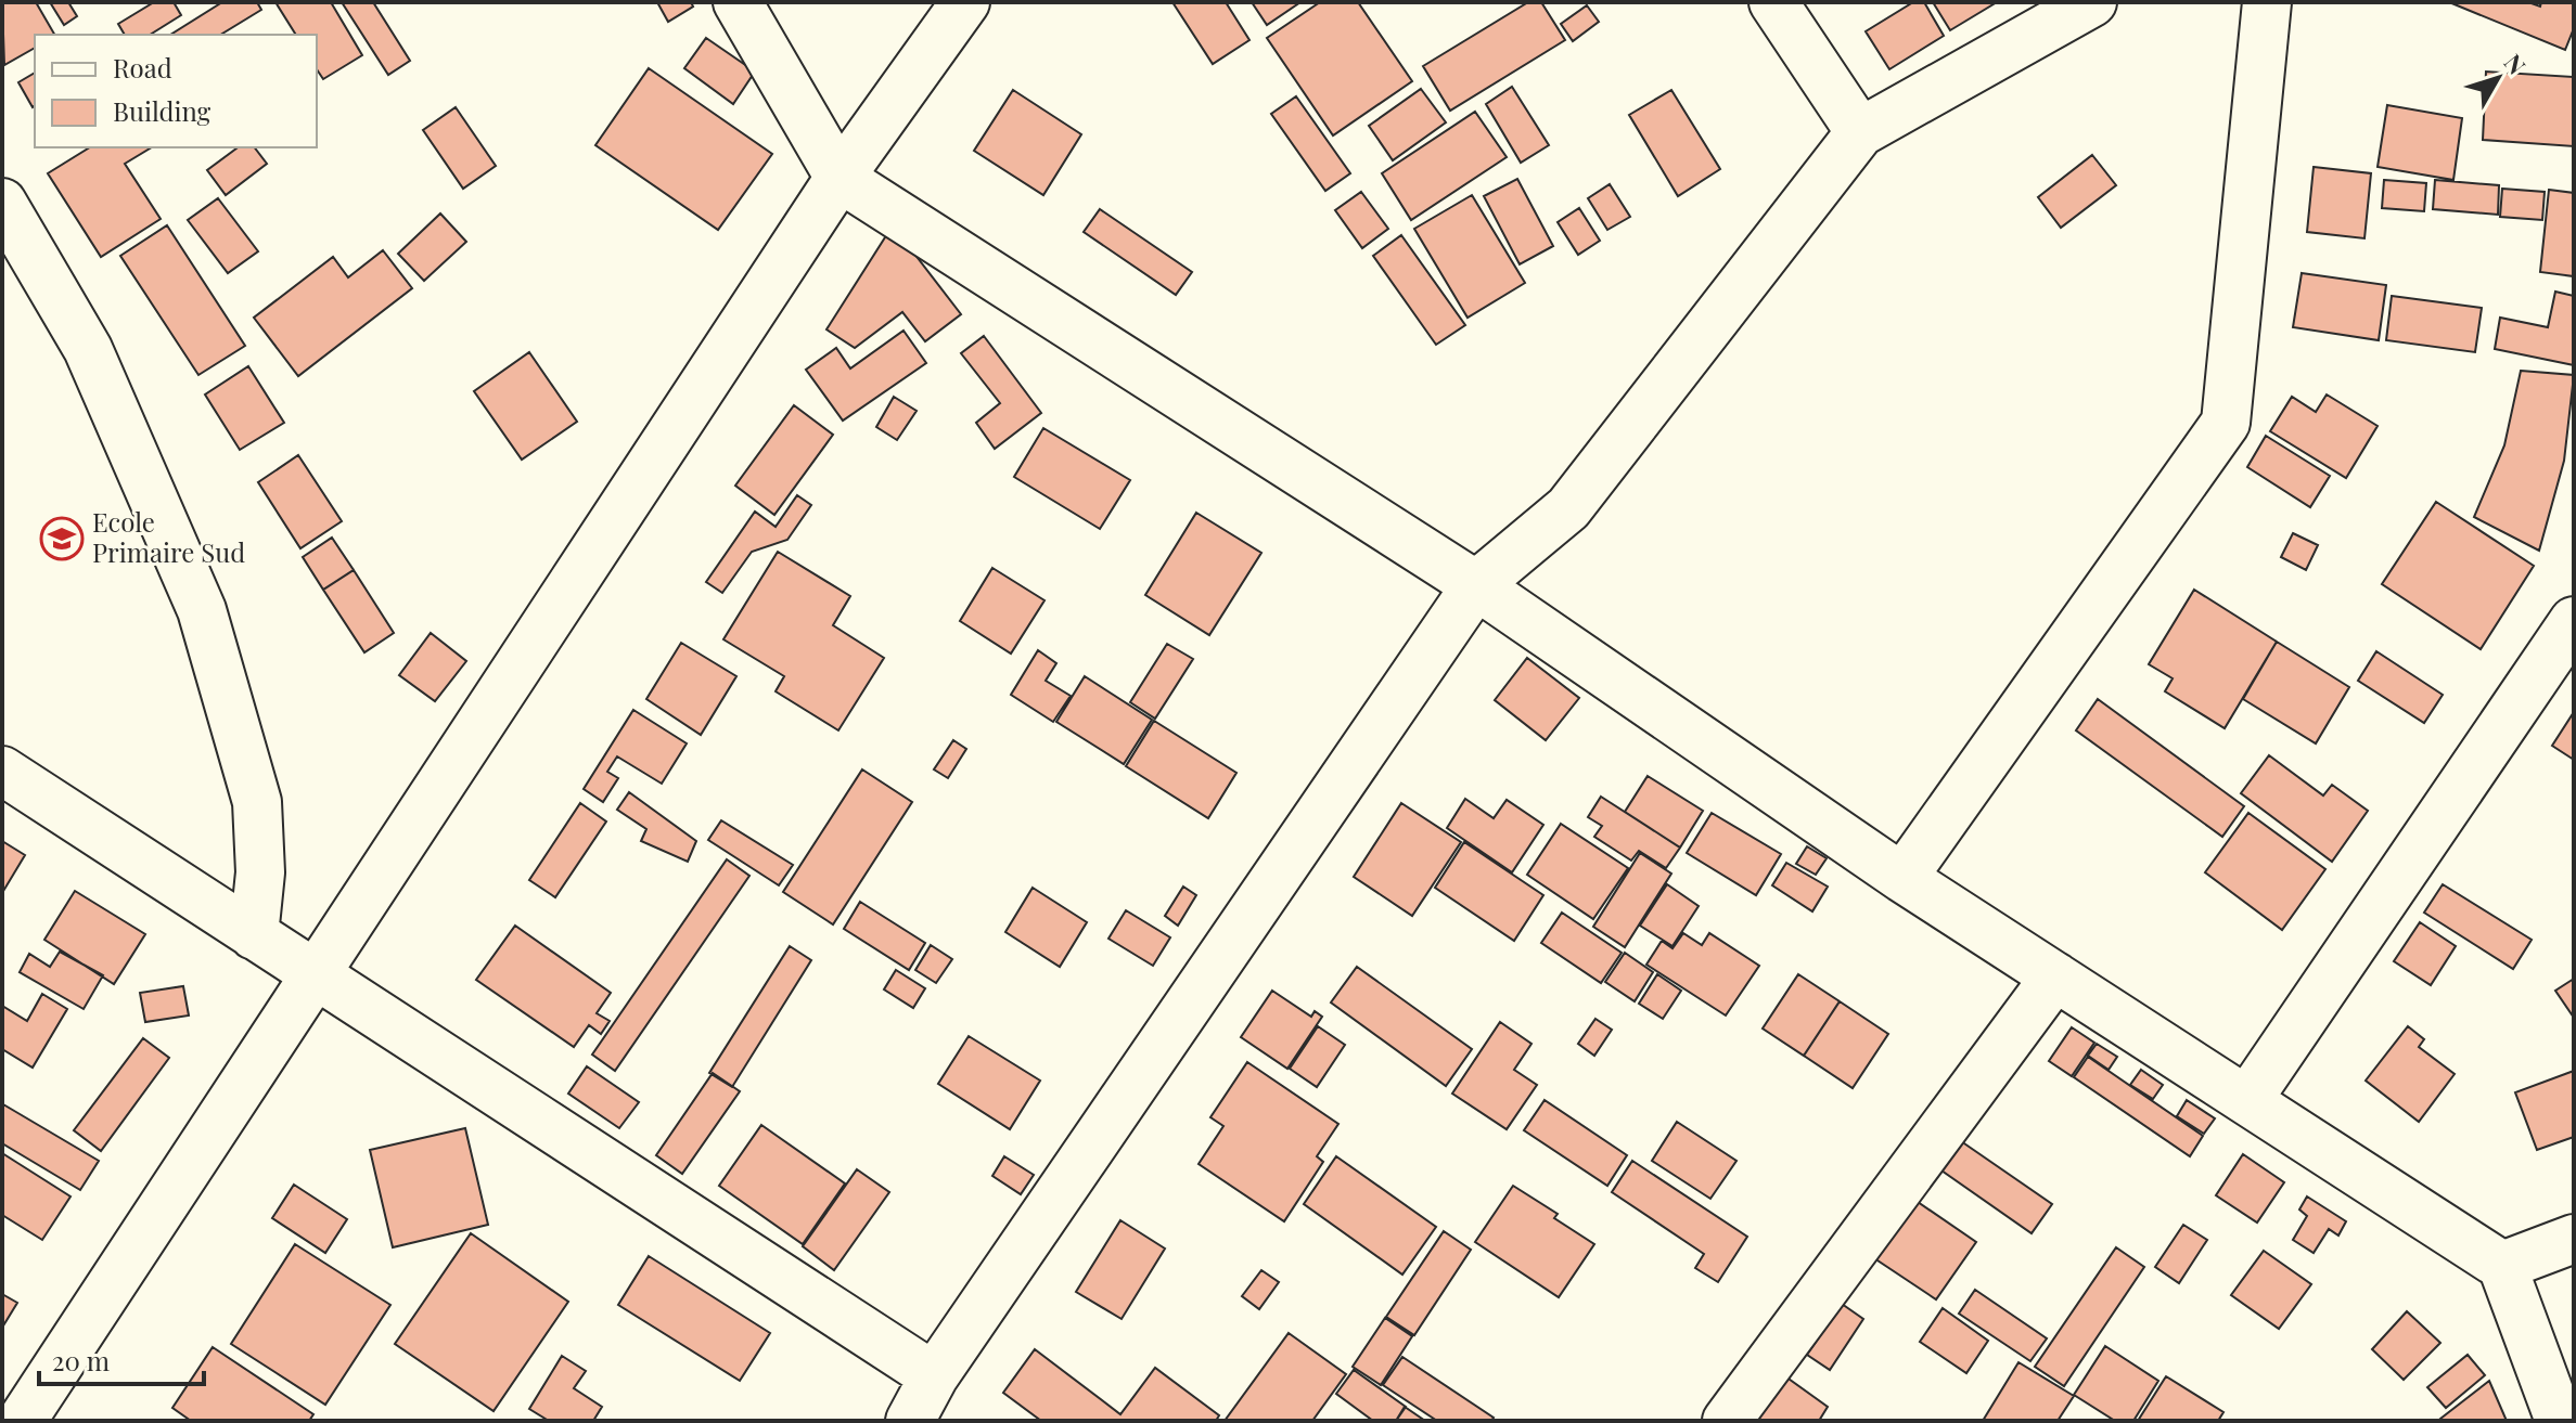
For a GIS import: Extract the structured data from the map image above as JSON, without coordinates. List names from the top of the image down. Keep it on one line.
{"places":{"school or university":["Ecole Primaire Sud"]},"legend":["Road","Building"],"scale_bar":"20 m","north":"top right"}
